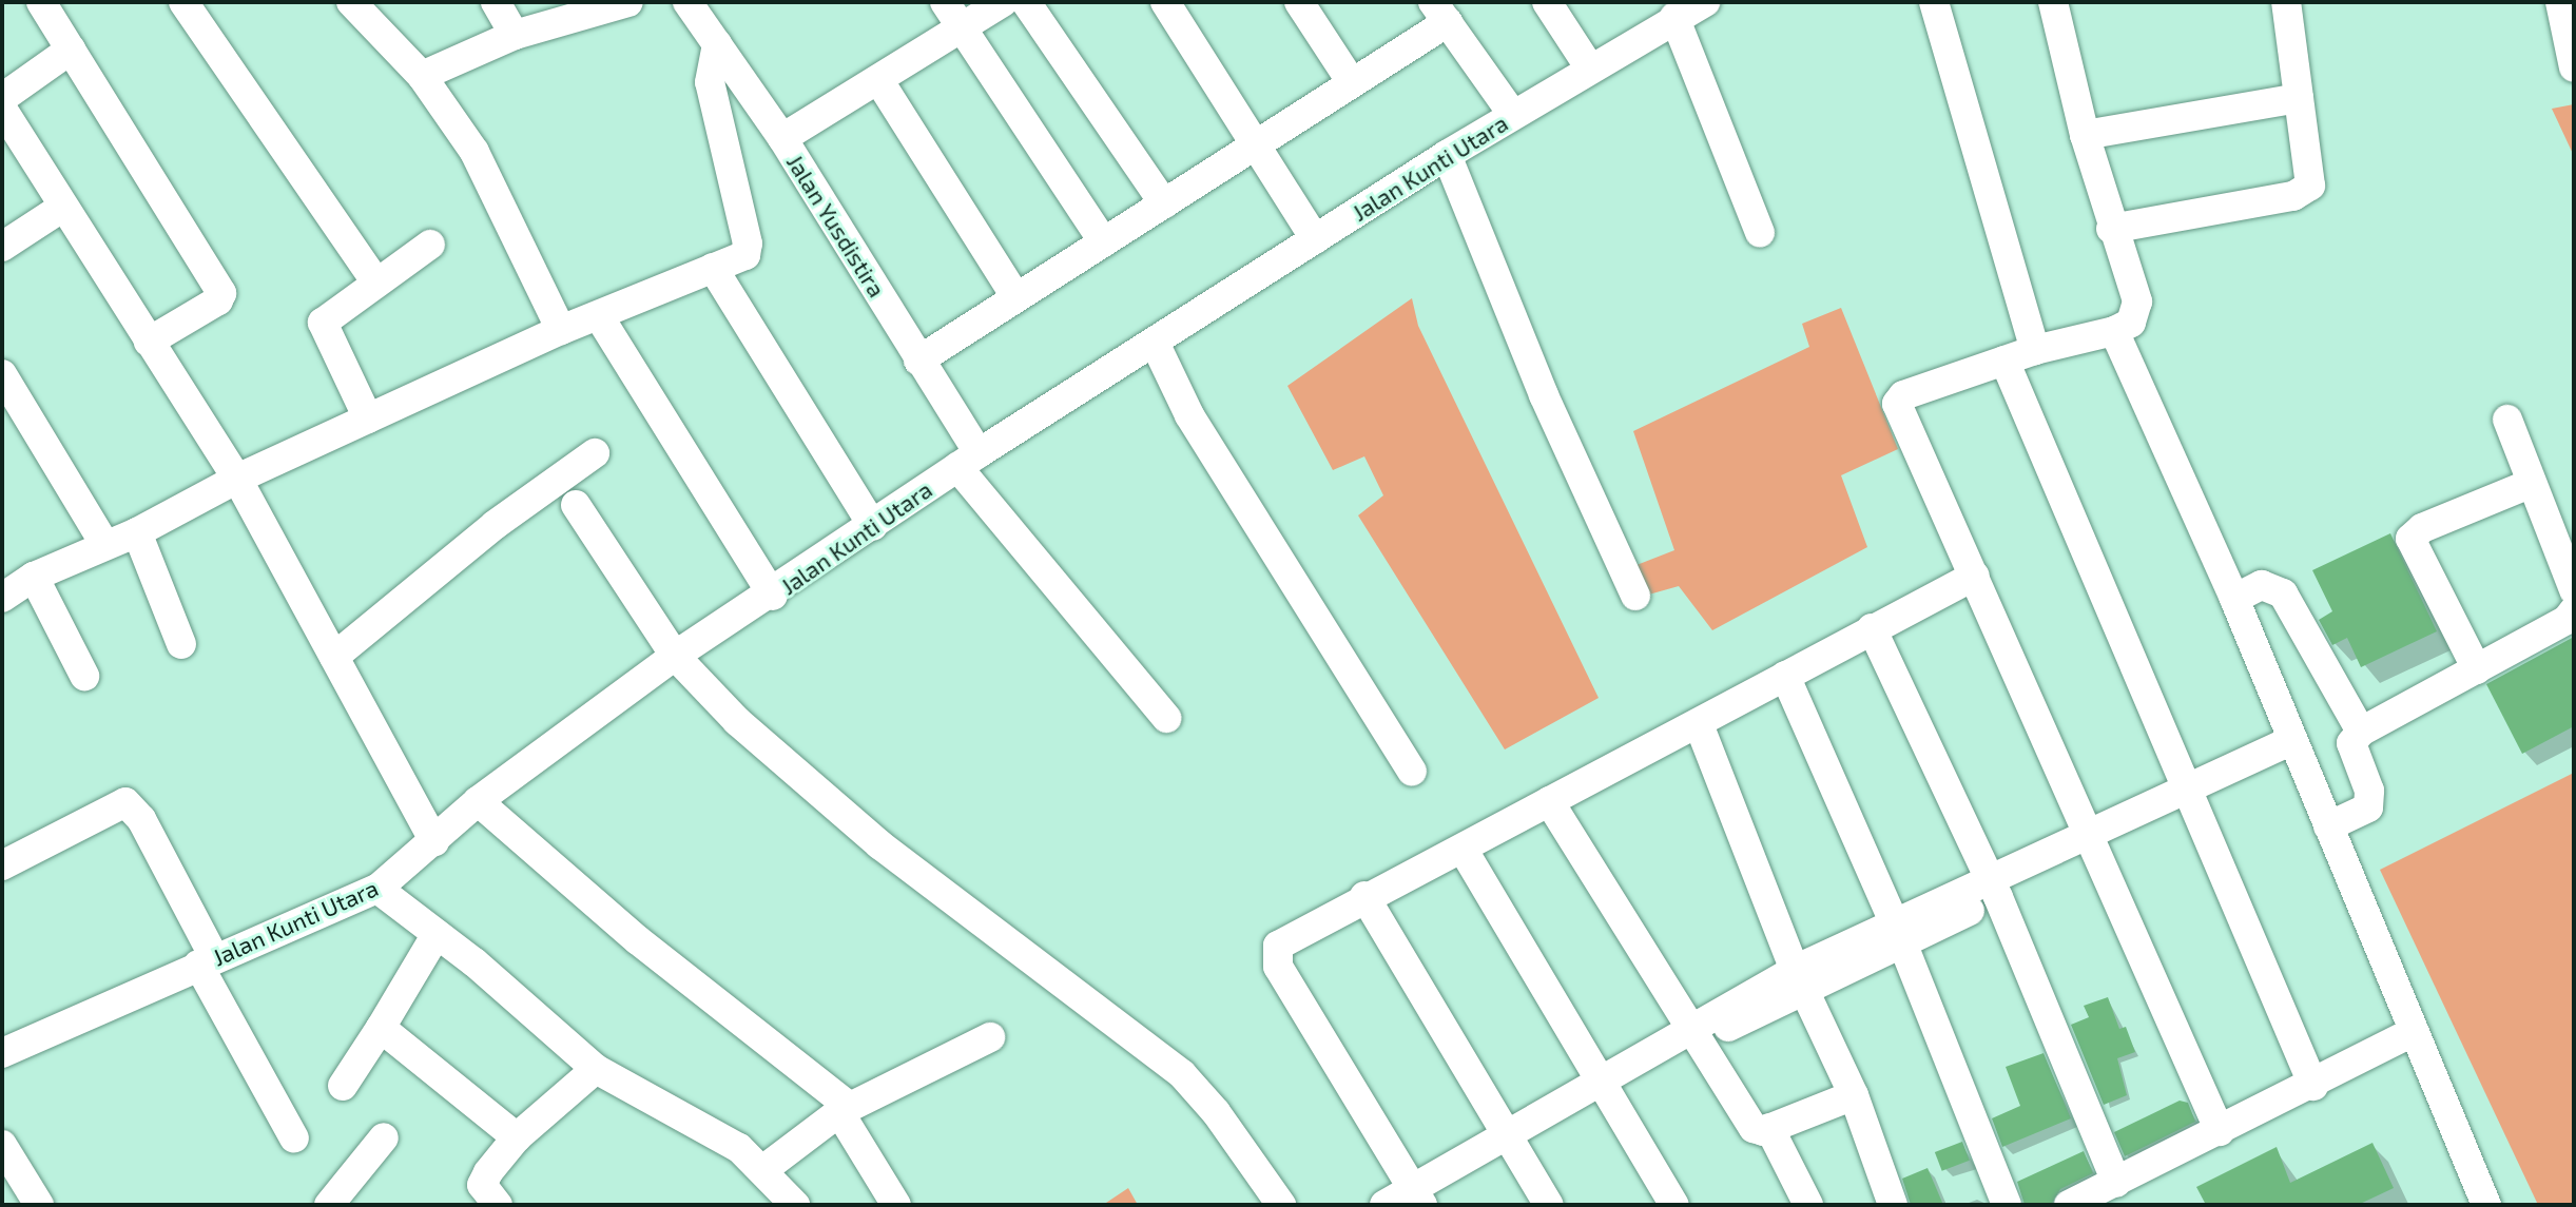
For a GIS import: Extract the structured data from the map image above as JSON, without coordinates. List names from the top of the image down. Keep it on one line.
{"streets":{"street":["Jalan Kunti Utara","Jalan Yusdistira"]},"crossings":[["Jalan Kunti Utara","Jalan Yusdistira"]]}
